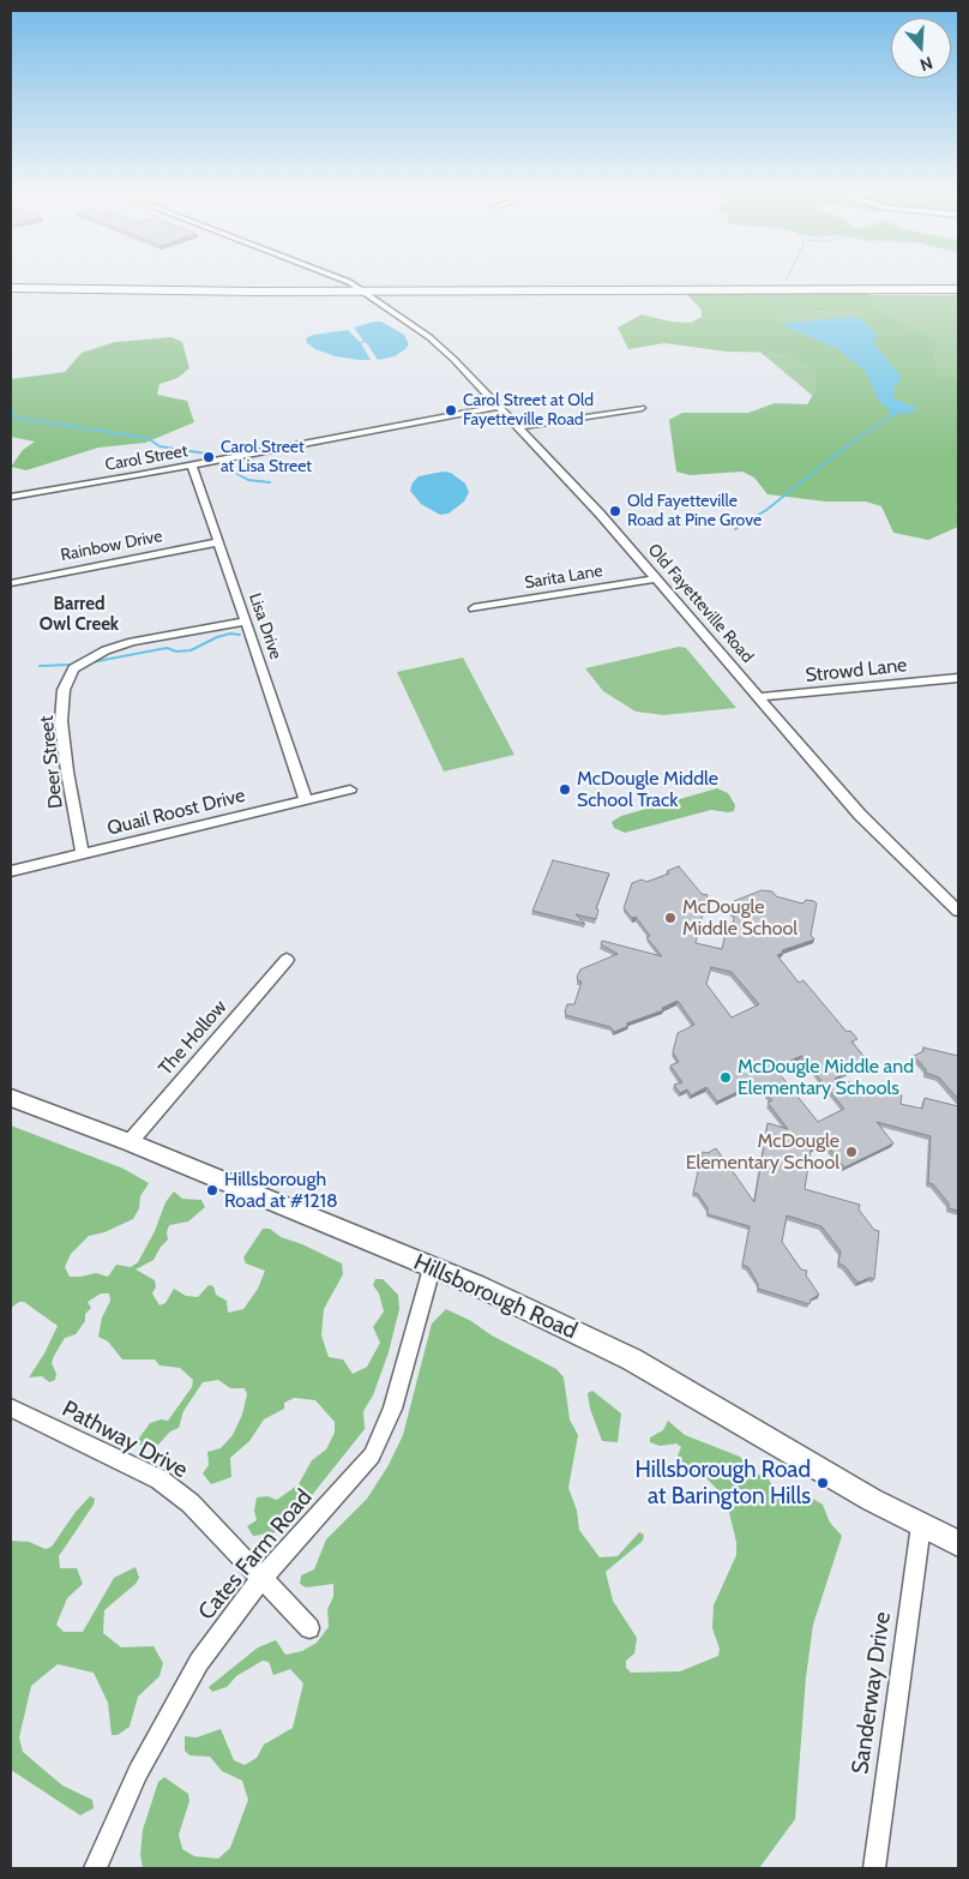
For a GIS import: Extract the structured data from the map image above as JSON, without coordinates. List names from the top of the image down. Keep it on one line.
{"streets":{"main road":["Hillsborough Road"],"street":["Carol Street","Rainbow Drive","Sarita Lane","Old Fayetteville Road","Lisa Drive","Strowd Lane","Deer Street","Quail Roost Drive","The Hollow","Pathway Drive","Cates Farm Road","Sanderway Drive"]},"crossings":[["Carol Street","Old Fayetteville Road"],["Carol Street","Lisa Drive"],["Rainbow Drive","Lisa Drive"],["Sarita Lane","Old Fayetteville Road"],["Old Fayetteville Road","Strowd Lane"],["Lisa Drive","Deer Street"],["Lisa Drive","Quail Roost Drive"],["Deer Street","Quail Roost Drive"],["The Hollow","Hillsborough Road"],["Hillsborough Road","Cates Farm Road"],["Hillsborough Road","Sanderway Drive"],["Pathway Drive","Cates Farm Road"]],"districts":["Barred Owl Creek"],"places":["Carol Street at Old Fayetteville Road","Carol Street at Lisa Street","Old Fayetteville Road at Pine Grove","McDougle Middle School Track","McDougle Middle School","McDougle Middle and Elementary Schools","McDougle Elementary School","Hillsborough Road at #1218","Hillsborough Road at Barington Hills"],"north":"bottom"}
